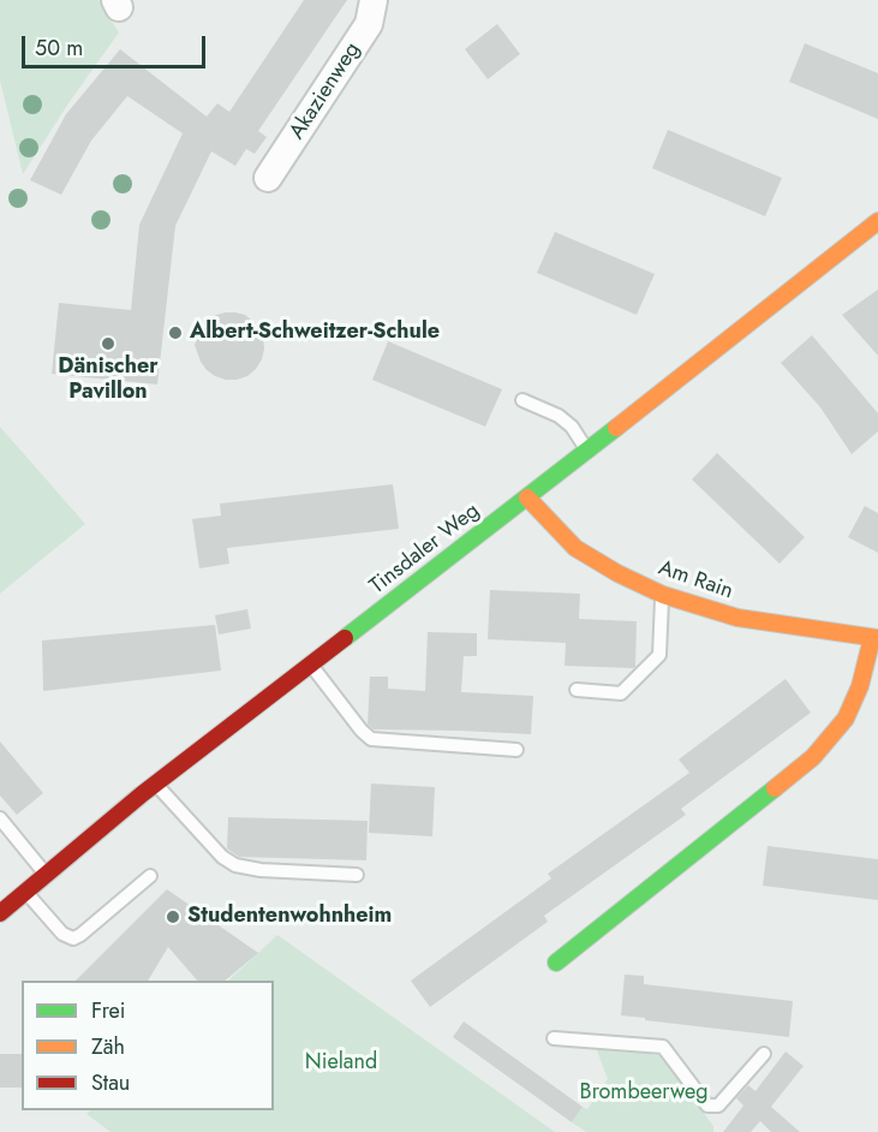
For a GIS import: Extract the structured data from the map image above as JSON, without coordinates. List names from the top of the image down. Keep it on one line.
{"streets":{"street":["Akazienweg","Tinsdaler Weg","Am Rain"]},"crossings":[["Tinsdaler Weg","Am Rain"]],"parks":["Nieland","Brombeerweg"],"places":["Albert-Schweitzer-Schule","Dänischer Pavillon","Studentenwohnheim"],"legend":["Frei","Zäh","Stau"],"scale_bar":"50 m"}
